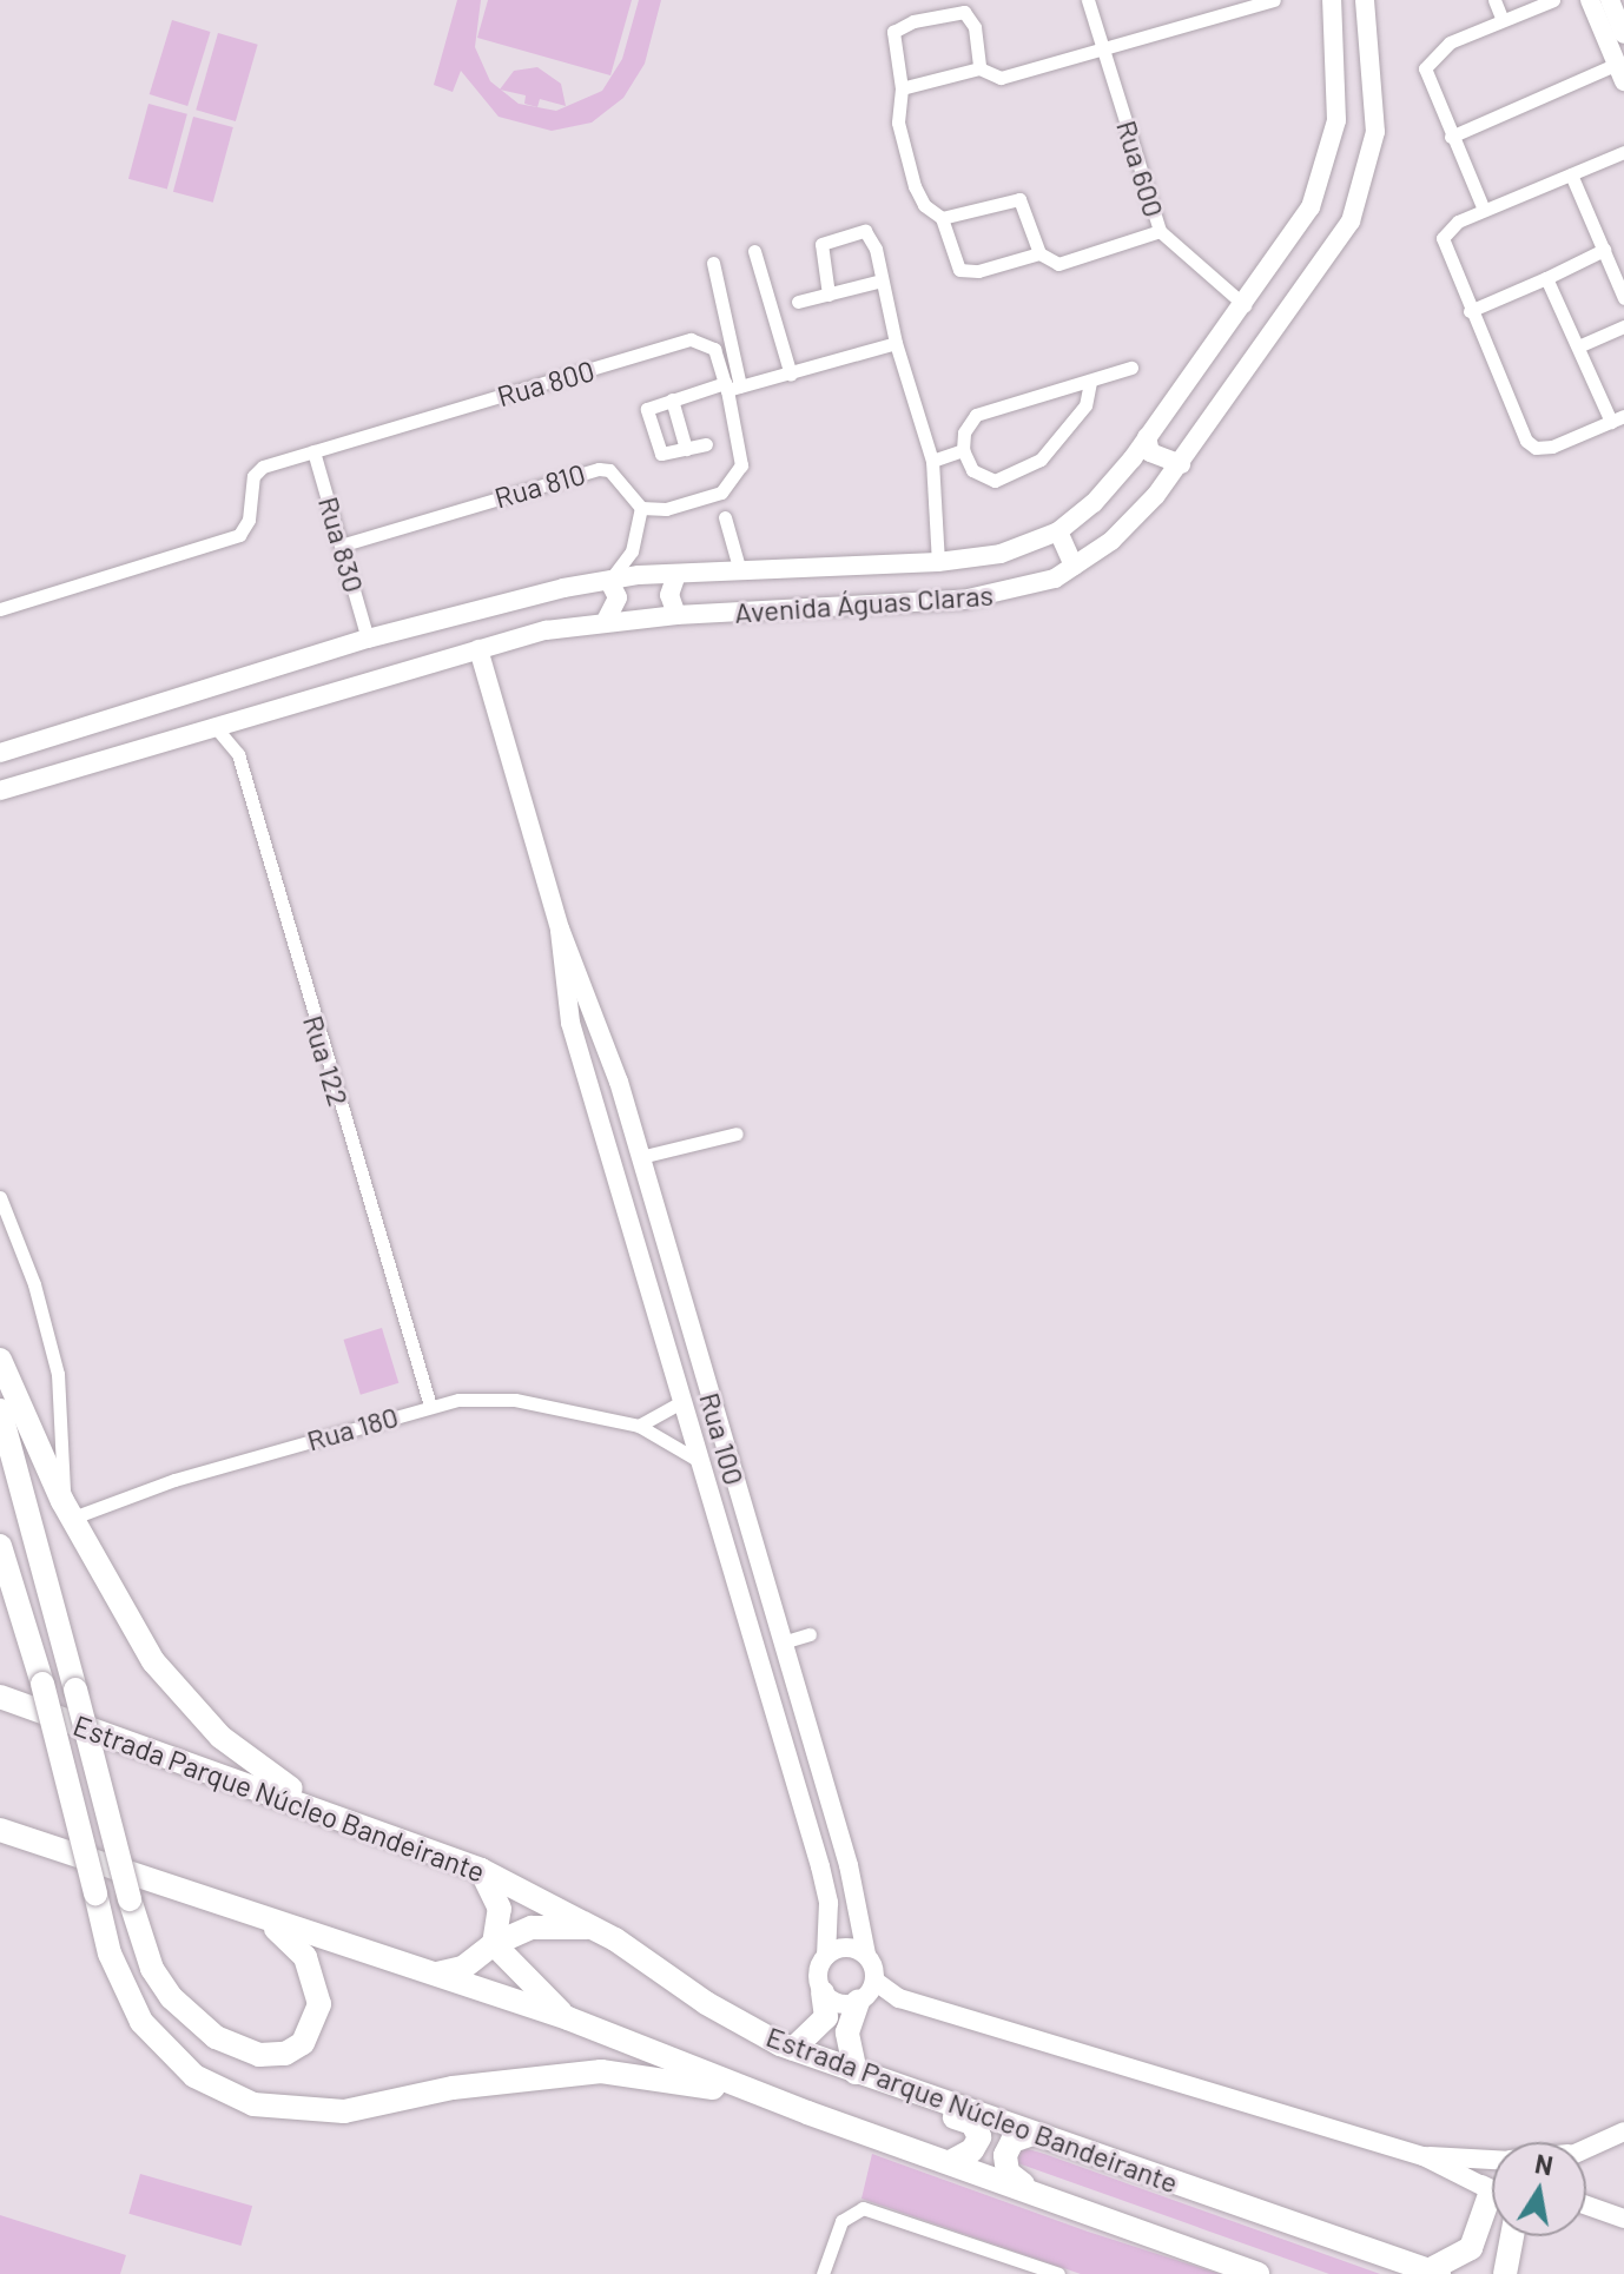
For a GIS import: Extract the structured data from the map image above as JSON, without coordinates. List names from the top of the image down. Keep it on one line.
{"streets":{"highway":["Estrada Parque Núcleo Bandeirante"],"street":["Rua 600","Rua 800","Rua 810","Rua 830","Avenida Águas Claras","Rua 122","Rua 180","Rua 100"]},"crossings":[["Rua 600","Avenida Águas Claras"],["Rua 800","Rua 830"],["Rua 810","Rua 830"],["Rua 830","Avenida Águas Claras"],["Avenida Águas Claras","Rua 122"],["Avenida Águas Claras","Rua 100"],["Rua 122","Rua 180"],["Rua 180","Rua 100"]],"north":"top"}
